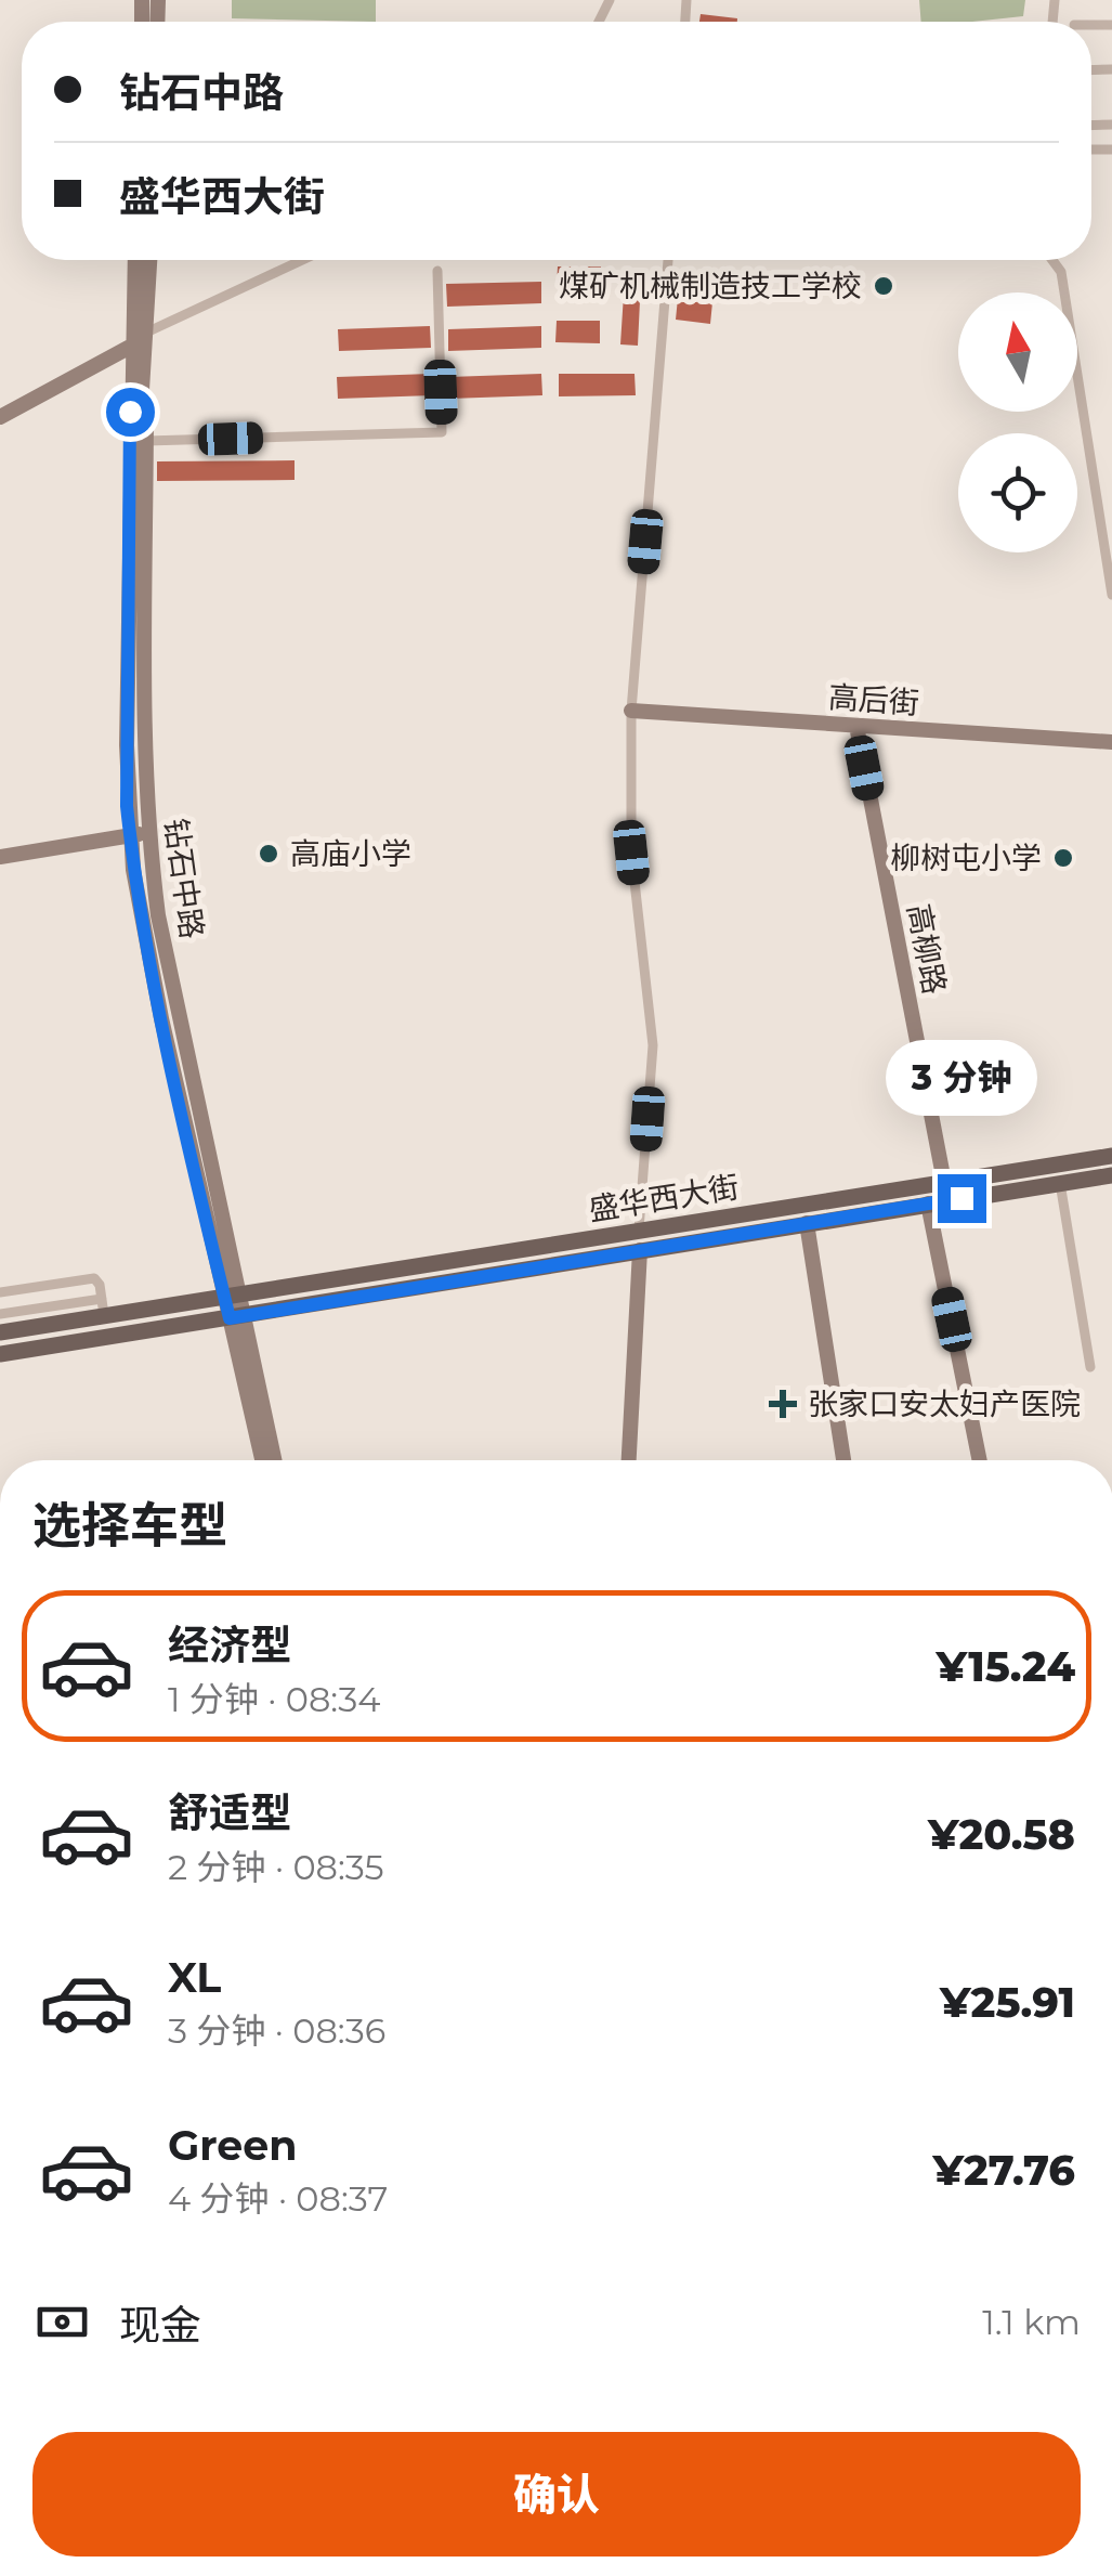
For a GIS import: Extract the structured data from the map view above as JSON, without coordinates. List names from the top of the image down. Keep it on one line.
{"streets":{"main road":["高后街","钻石中路","高柳路","盛华西大街"]},"crossings":[["高后街","高柳路"],["钻石中路","盛华西大街"],["高柳路","盛华西大街"]],"places":{"other":["煤矿机械制造技工学校","高庙小学","柳树屯小学"],"health":["张家口安太妇产医院"]},"north":"top","page":{"banner":["钻石中路","盛华西大街"],"bubble":"3 分钟","heading":"选择车型","list":[{"name":"经济型","note":"1 分钟 · 08:34","value":"¥15.24"},{"name":"舒适型","note":"2 分钟 · 08:35","value":"¥20.58"},{"name":"XL","note":"3 分钟 · 08:36","value":"¥25.91"},{"name":"Green","note":"4 分钟 · 08:37","value":"¥27.76"}],"pay":["现金","1.1 km"],"buttons":"确认"}}
